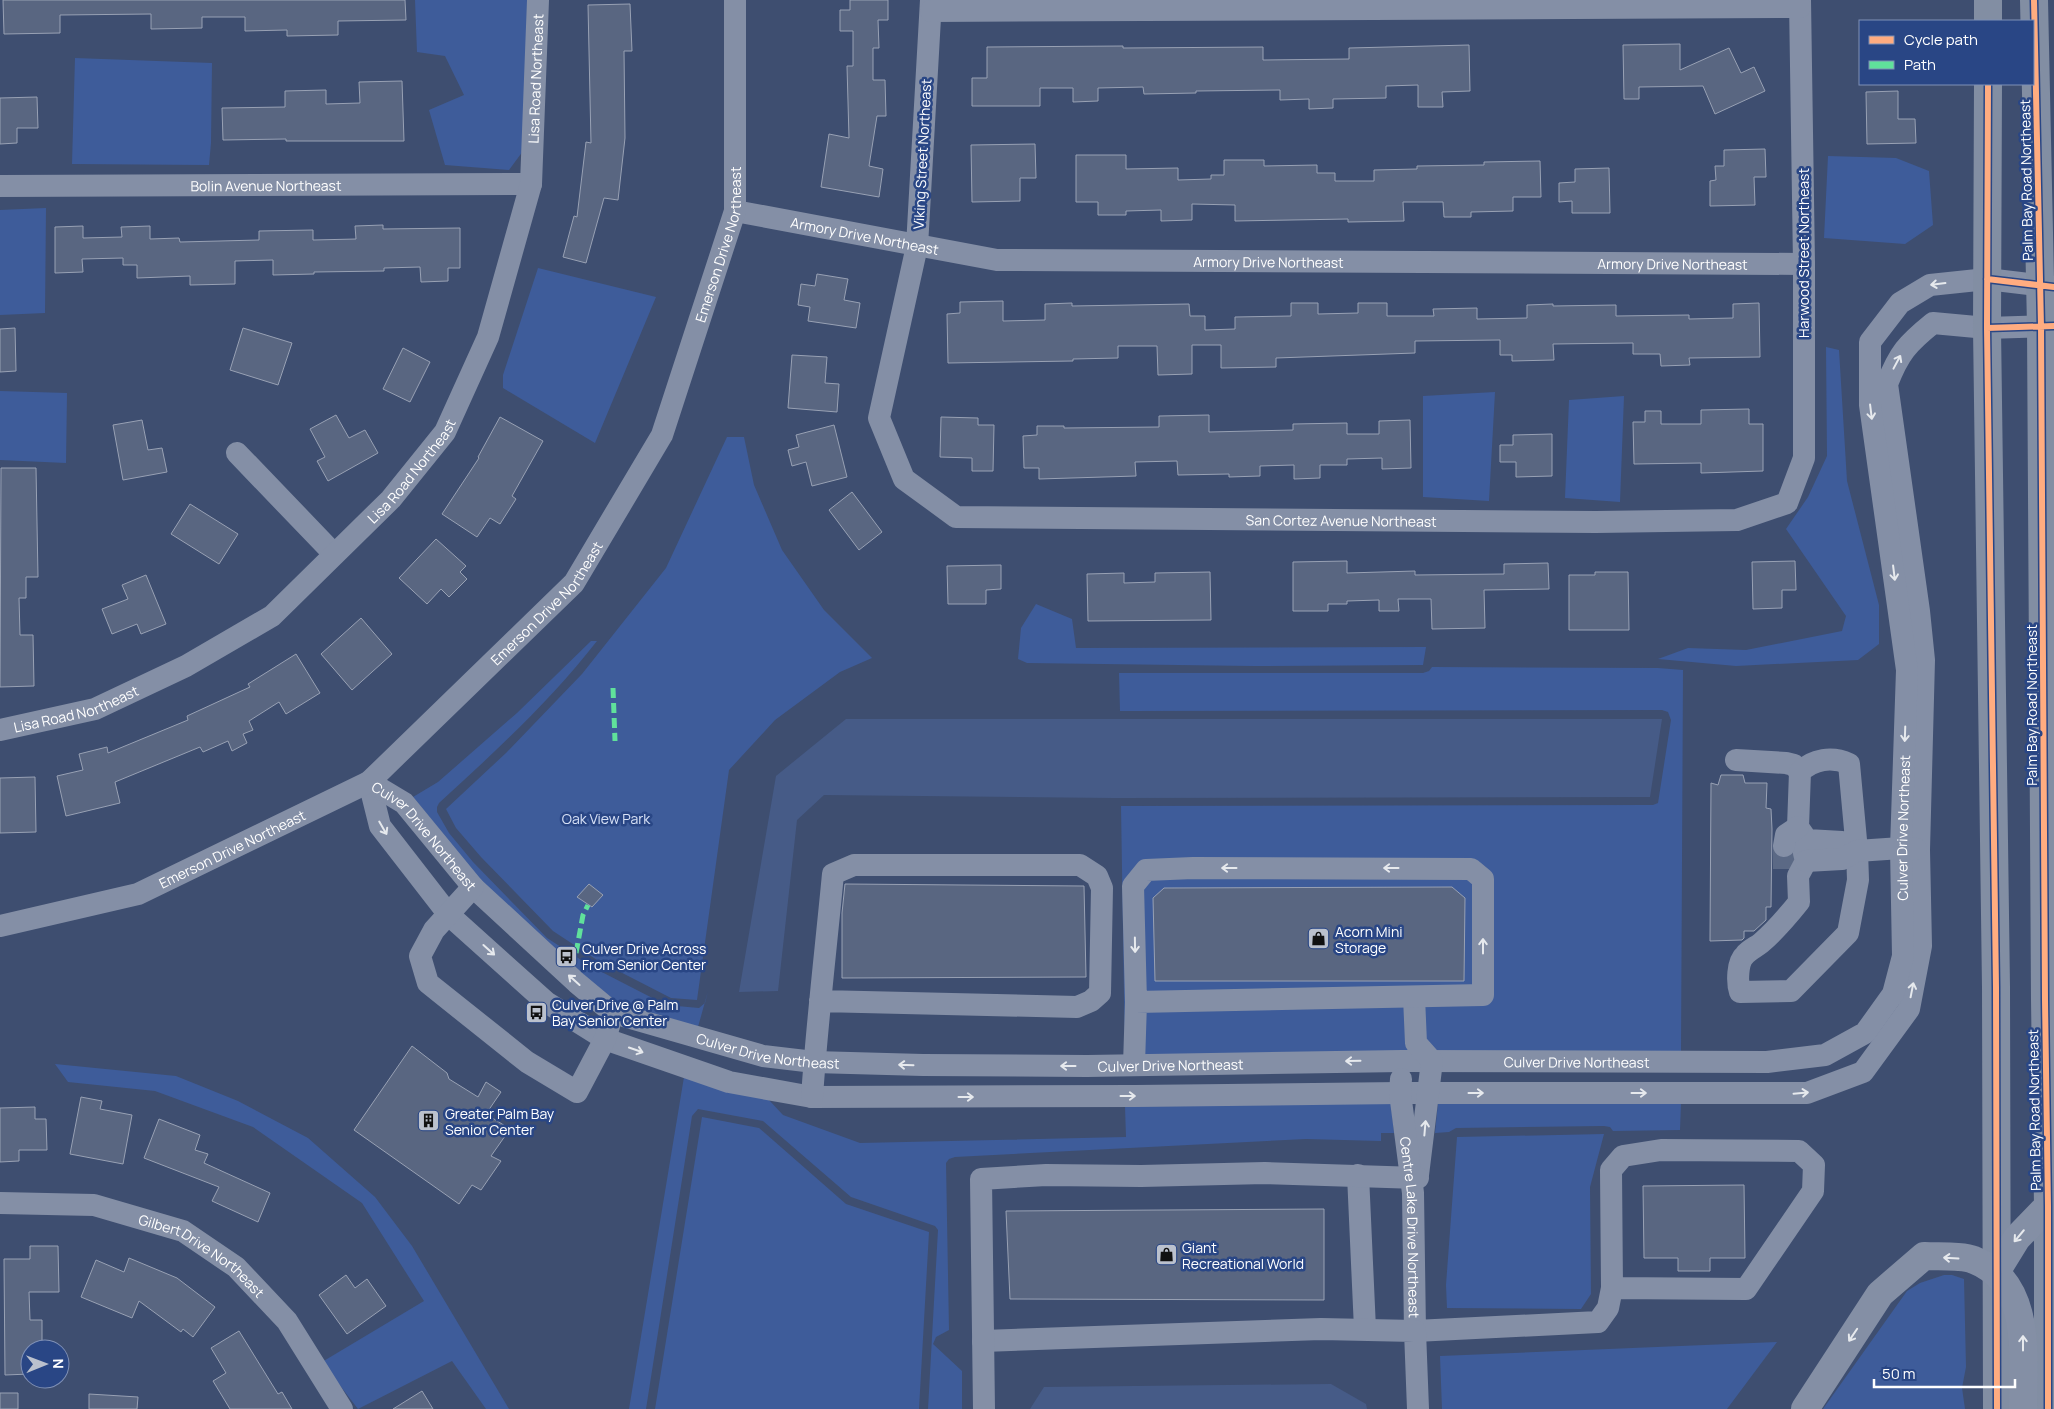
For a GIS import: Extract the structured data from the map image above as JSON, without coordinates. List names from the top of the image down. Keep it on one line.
{"streets":{"main road":["Palm Bay Road Northeast"],"street":["Lisa Road Northeast","Viking Street Northeast","Bolin Avenue Northeast","Armory Drive Northeast","Emerson Drive Northeast","Harwood Street Northeast","San Cortez Avenue Northeast","Culver Drive Northeast","Centre Lake Drive Northeast","Gilbert Drive Northeast"]},"crossings":[["Lisa Road Northeast","Bolin Avenue Northeast"],["Viking Street Northeast","Armory Drive Northeast"],["Viking Street Northeast","San Cortez Avenue Northeast"],["Palm Bay Road Northeast","Culver Drive Northeast"],["Armory Drive Northeast","Emerson Drive Northeast"],["Armory Drive Northeast","Harwood Street Northeast"],["Emerson Drive Northeast","Culver Drive Northeast"],["Harwood Street Northeast","San Cortez Avenue Northeast"],["Culver Drive Northeast","Centre Lake Drive Northeast"]],"parks":["Oak View Park"],"places":{"shop":["Acorn Mini Storage","Giant Recreational World"],"bus stop":["Culver Drive Across From Senior Center","Culver Drive @ Palm Bay Senior Center"],"building":["Greater Palm Bay Senior Center"]},"legend":["Cycle path","Path"],"scale_bar":"50 m","north":"right"}
